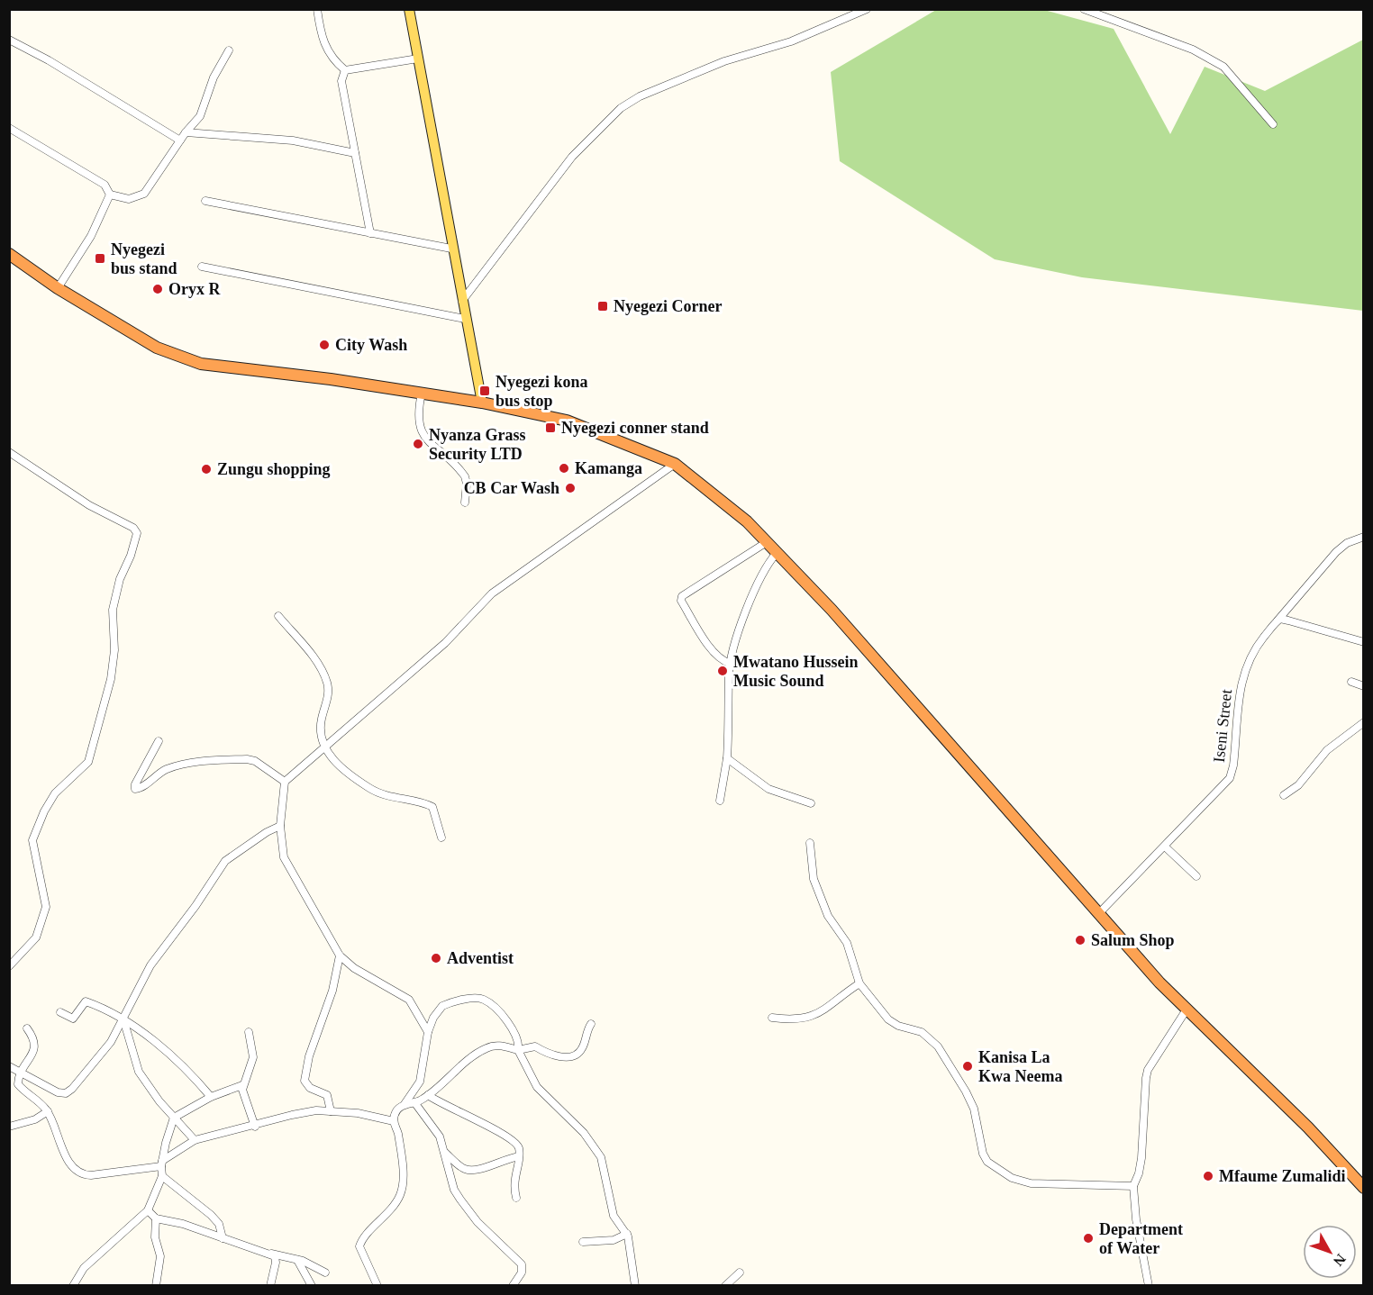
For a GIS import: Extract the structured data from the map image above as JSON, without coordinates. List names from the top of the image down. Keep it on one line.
{"streets":{"street":["Iseni Street"]},"places":{"transit":["Nyegezi bus stand","Nyegezi Corner","Nyegezi kona bus stop","Nyegezi conner stand"],"other":["Oryx R","City Wash","Nyanza Grass Security LTD","Kamanga","Zungu shopping","CB Car Wash","Mwatano Hussein Music Sound","Salum Shop","Adventist","Kanisa La Kwa Neema","Mfaume Zumalidi","Department of Water"]},"north":"bottom right"}
